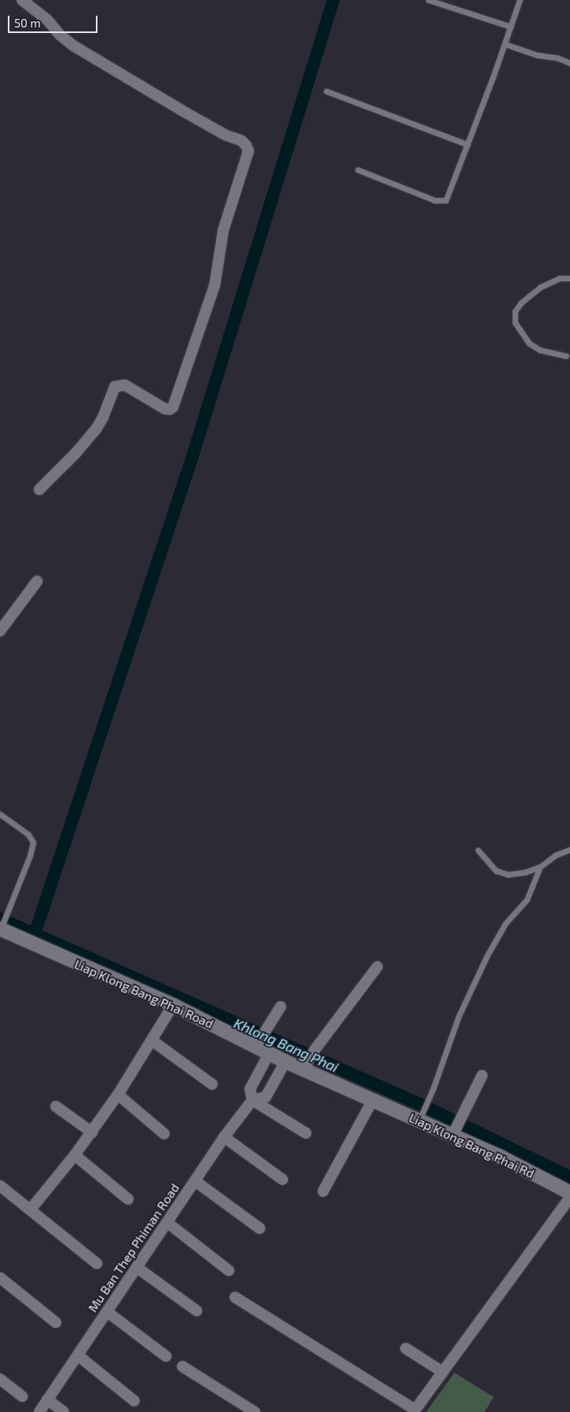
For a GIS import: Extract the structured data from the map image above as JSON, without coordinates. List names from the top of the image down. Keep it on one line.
{"streets":{"street":["Liap Klong Bang Phai Road","Liap Klong Bang Phai Rd","Mu Ban Thep Phiman Road"]},"crossings":[["Liap Klong Bang Phai Road","Liap Klong Bang Phai Rd"],["Liap Klong Bang Phai Road","Mu Ban Thep Phiman Road"]],"water":["Khlong Bang Phai"],"scale_bar":"50 m"}
